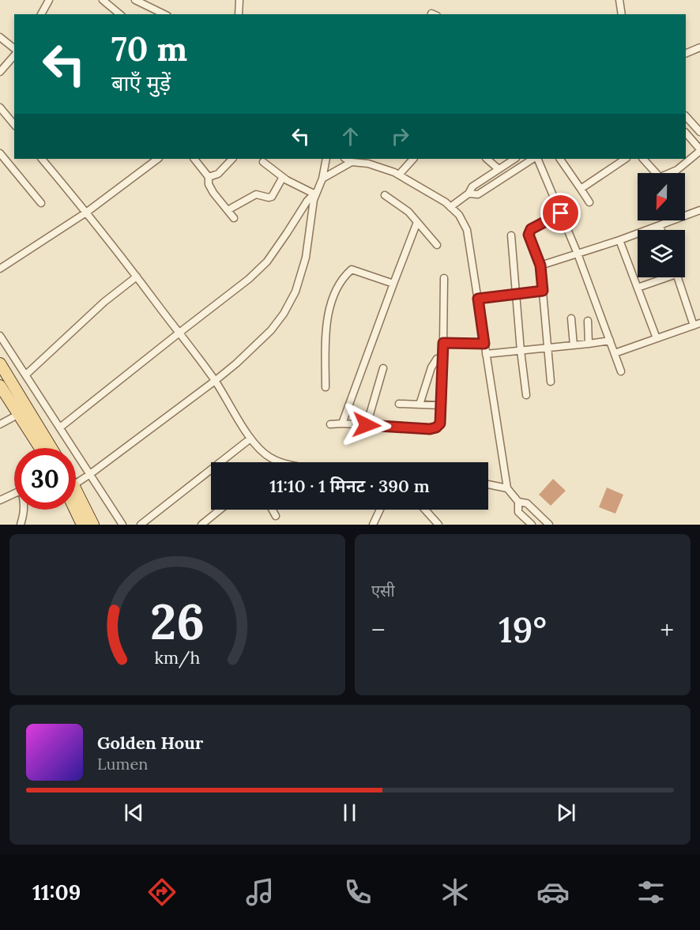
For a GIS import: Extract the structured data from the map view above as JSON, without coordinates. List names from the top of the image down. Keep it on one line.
{"north":"bottom","page":{"turn":["70 m","बाएँ मुड़ें"],"limit":"30","trip":"11:10 · 1 मिनट · 390 m","tile":"एसी","heat":["−","19°","+"],"song":["Golden Hour","Lumen"],"tabs":"11:09","gauge":["26","km/h"]}}
